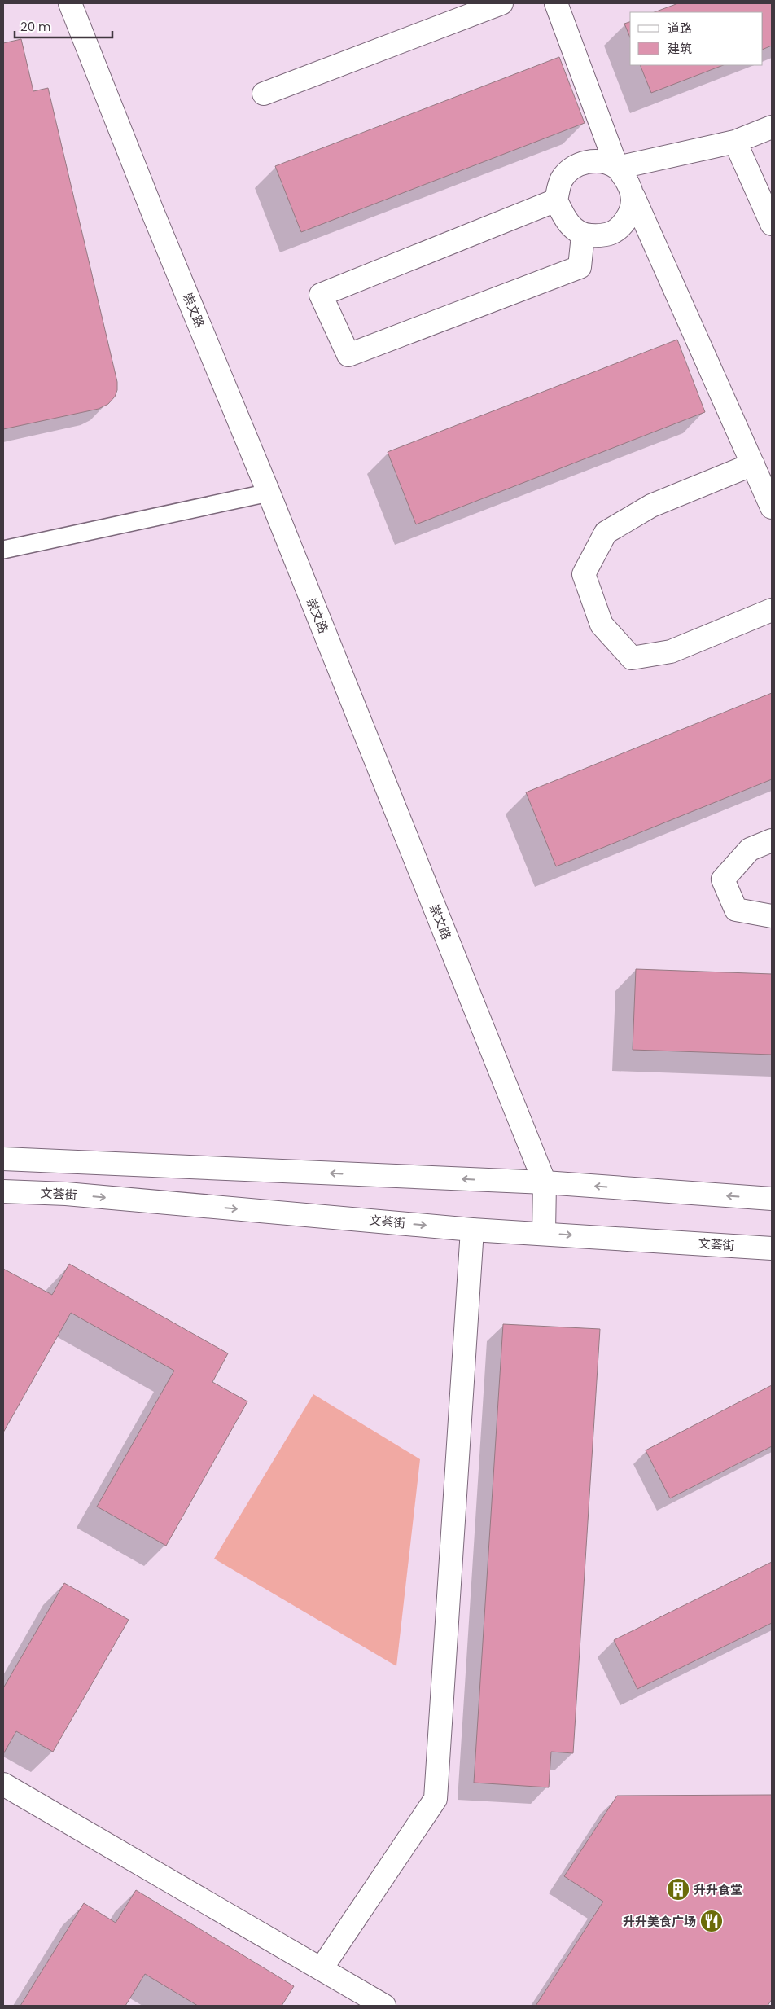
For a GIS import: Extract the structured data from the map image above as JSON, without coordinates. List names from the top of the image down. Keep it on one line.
{"streets":{"street":["崇文路","文荟街"]},"crossings":[["崇文路","文荟街"]],"places":{"building":["升升食堂"],"restaurant":["升升美食广场"]},"legend":["道路","建筑"],"scale_bar":"20 m"}
